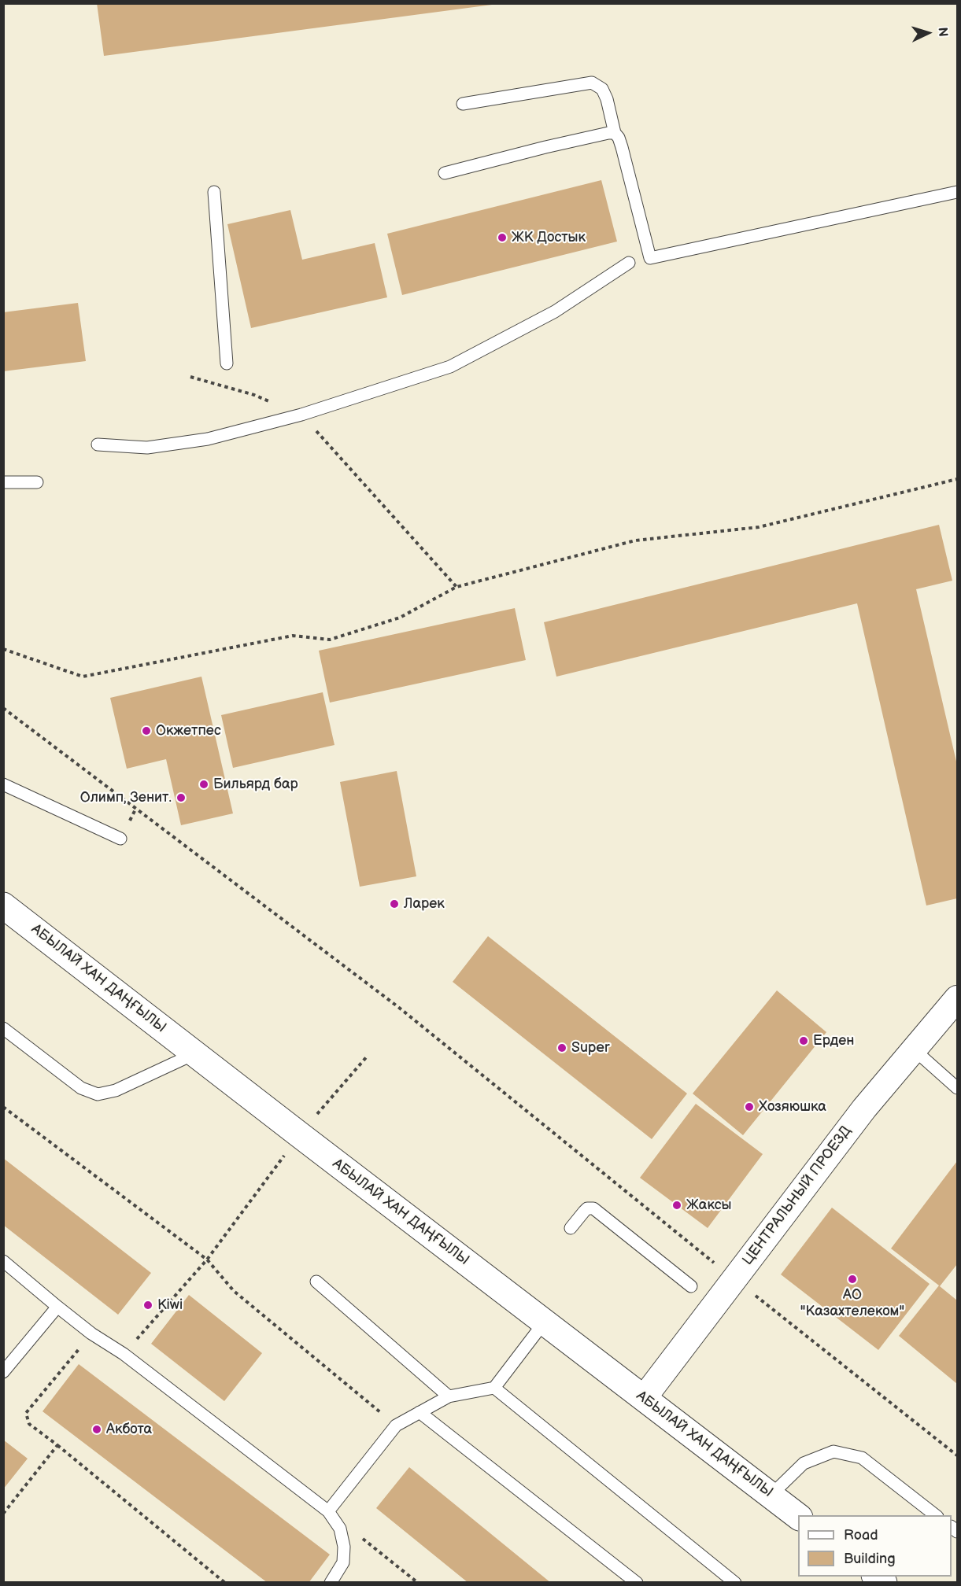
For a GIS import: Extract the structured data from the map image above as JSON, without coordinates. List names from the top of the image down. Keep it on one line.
{"streets":{"highway":["АБЫЛАЙ ХАН ДАҢҒЫЛЫ"],"street":["ЦЕНТРАЛЬНЫЙ ПРОЕЗД"]},"crossings":[["АБЫЛАЙ ХАН ДАҢҒЫЛЫ","ЦЕНТРАЛЬНЫЙ ПРОЕЗД"]],"places":["ЖК Достык","Окжетпес","Бильярд бар","Олимп, Зенит.","Ларек","Ерден","Super","Хозяюшка","Жаксы","АО \"Казахтелеком\"","Kiwi","Акбота"],"legend":["Road","Building"],"north":"right"}
